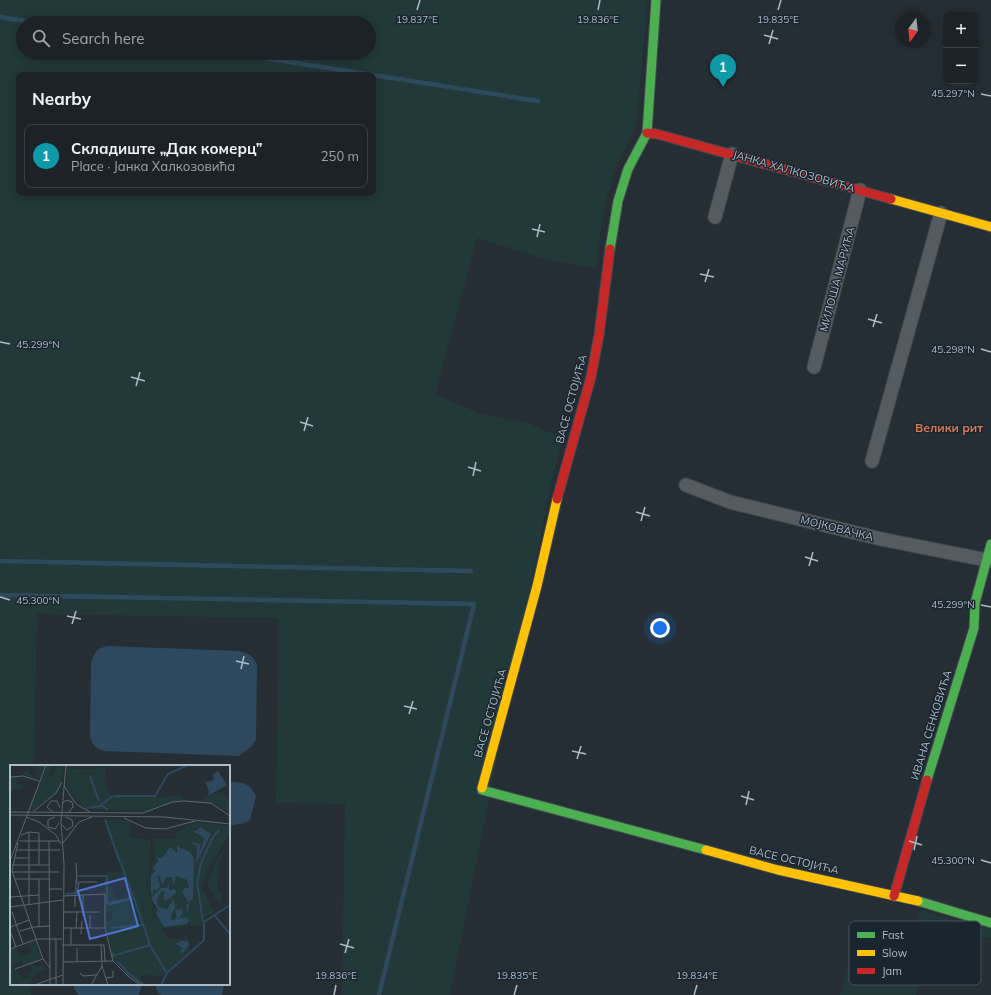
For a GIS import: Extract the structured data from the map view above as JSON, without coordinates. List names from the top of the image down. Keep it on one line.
{"streets":{"street":["ЈАНКА ХАЛКОЗОВИЋА","МИЛОША МАРИЋА","ВАСЕ ОСТОЈИЋА","МОЈКОВАЧКА","ИВАНА СЕНКОВИЋА"]},"crossings":[["ЈАНКА ХАЛКОЗОВИЋА","МИЛОША МАРИЋА"],["ЈАНКА ХАЛКОЗОВИЋА","ВАСЕ ОСТОЈИЋА"],["ВАСЕ ОСТОЈИЋА","ИВАНА СЕНКОВИЋА"],["МОЈКОВАЧКА","ИВАНА СЕНКОВИЋА"]],"districts":["Велики рит"],"legend":["Fast","Slow","Jam"],"north":"bottom","page":{"map_buttons":["+","−"],"search":"Search here","pins":"1","heading":"Nearby","list":[{"mark":"1","name":"Складиште „Дак комерц”","note":"Place · Јанка Халкозовића","value":"250 m"}]},"coordinates":["19.837°E","19.836°E","19.835°E","45.297°N","45.299°N","45.298°N","45.300°N","19.834°E"]}
